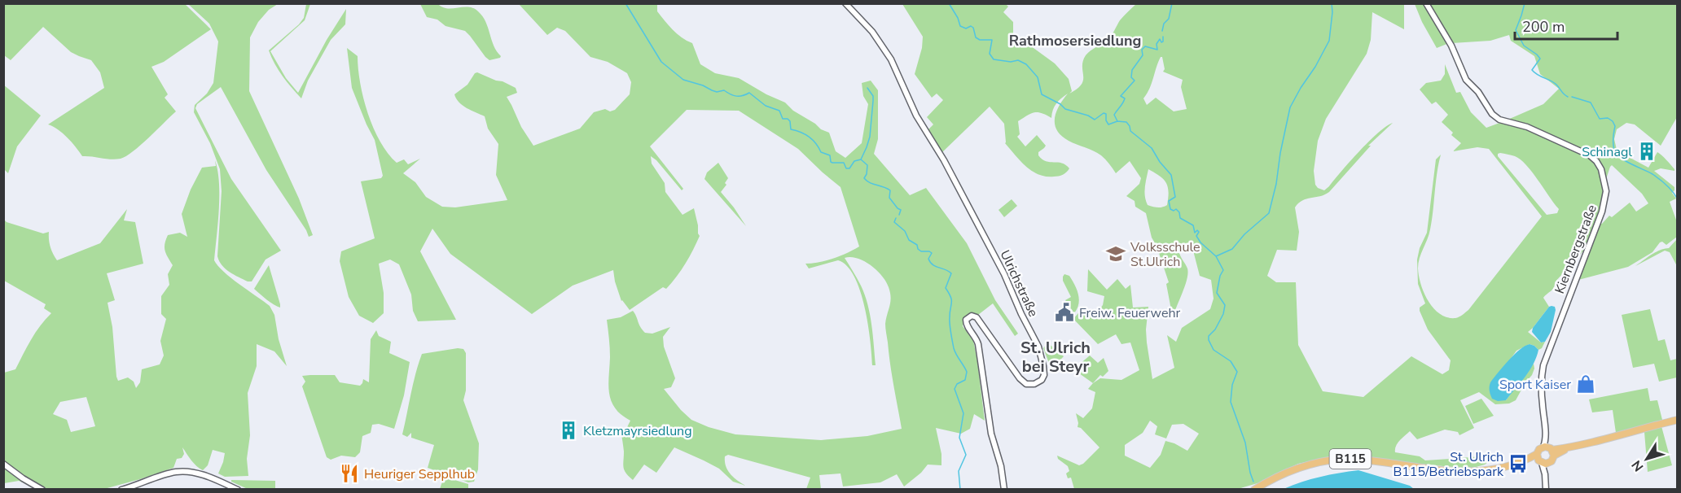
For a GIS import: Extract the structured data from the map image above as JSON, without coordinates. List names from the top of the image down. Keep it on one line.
{"streets":{"main road":["B115"],"street":["Kiernbergstraße","Ulrichstraße"]},"crossings":[["Kiernbergstraße","B115"]],"districts":["Rathmosersiedlung","St. Ulrich bei Steyr"],"places":{"building":["Schinagl","Kletzmayrsiedlung"],"school or university":["Volksschule St.Ulrich"],"public building":["Freiw. Feuerwehr"],"shop":["Sport Kaiser"],"bus stop":["St. Ulrich B115/Betriebspark"],"restaurant":["Heuriger Sepplhub"]},"scale_bar":"200 m","north":"bottom left"}
